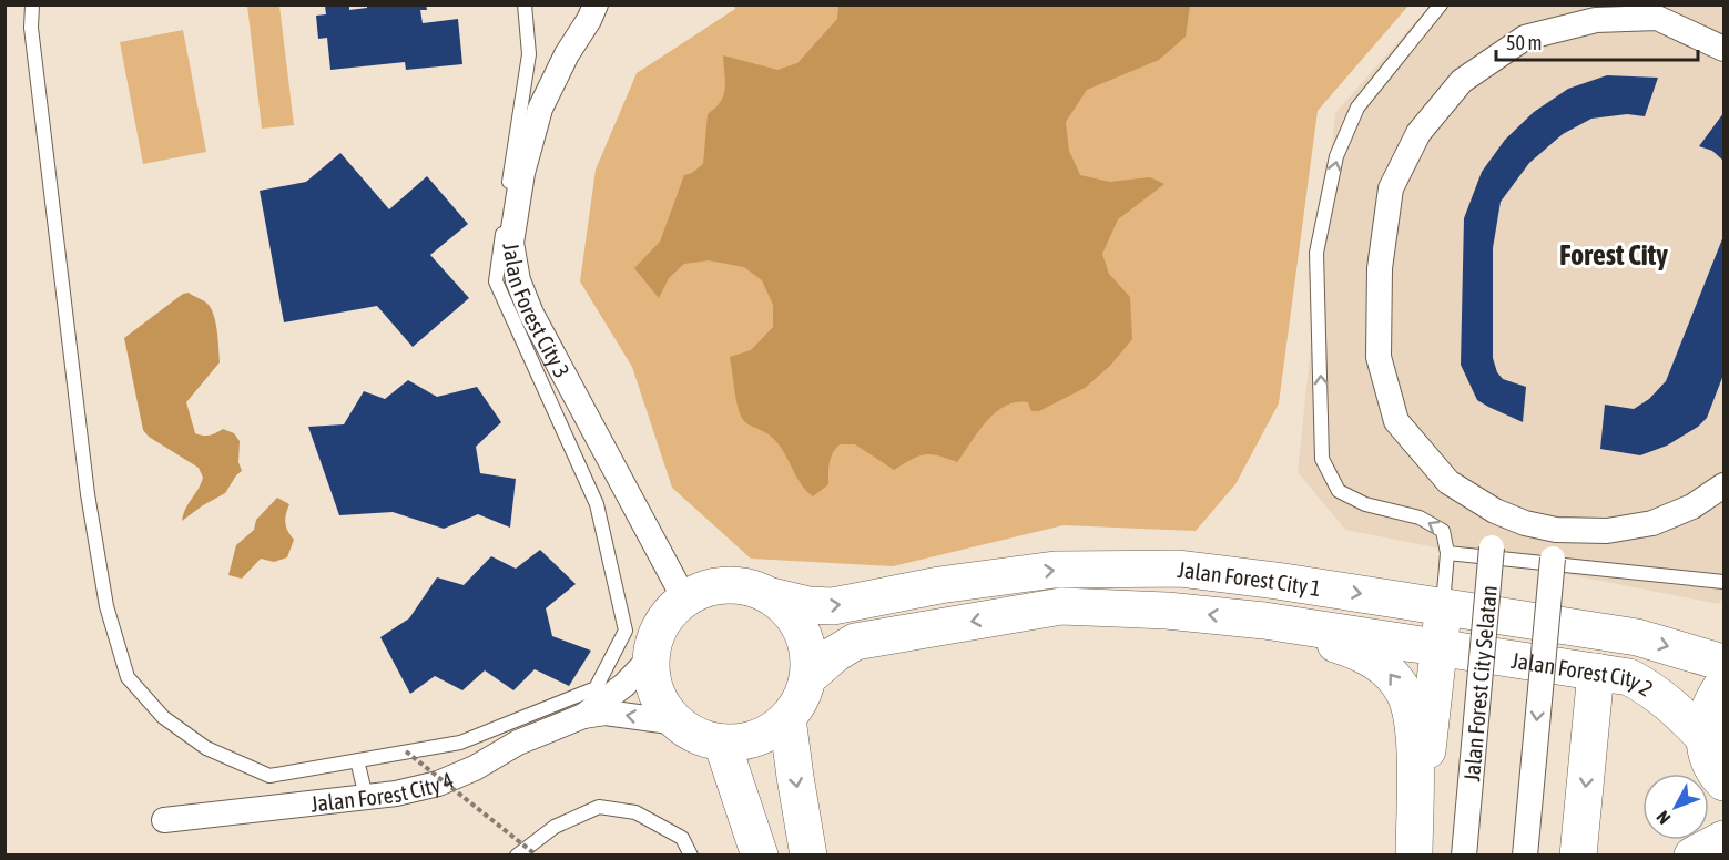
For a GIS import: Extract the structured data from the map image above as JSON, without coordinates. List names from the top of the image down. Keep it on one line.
{"streets":{"street":["Jalan Forest City 3","Jalan Forest City 1","Jalan Forest City 2","Jalan Forest City Selatan","Jalan Forest City 4"]},"crossings":[["Jalan Forest City 3","Jalan Forest City 1"],["Jalan Forest City 3","Jalan Forest City 4"],["Jalan Forest City 1","Jalan Forest City 2"],["Jalan Forest City 1","Jalan Forest City 4"]],"districts":["Forest City"],"scale_bar":"50 m","north":"bottom left"}
